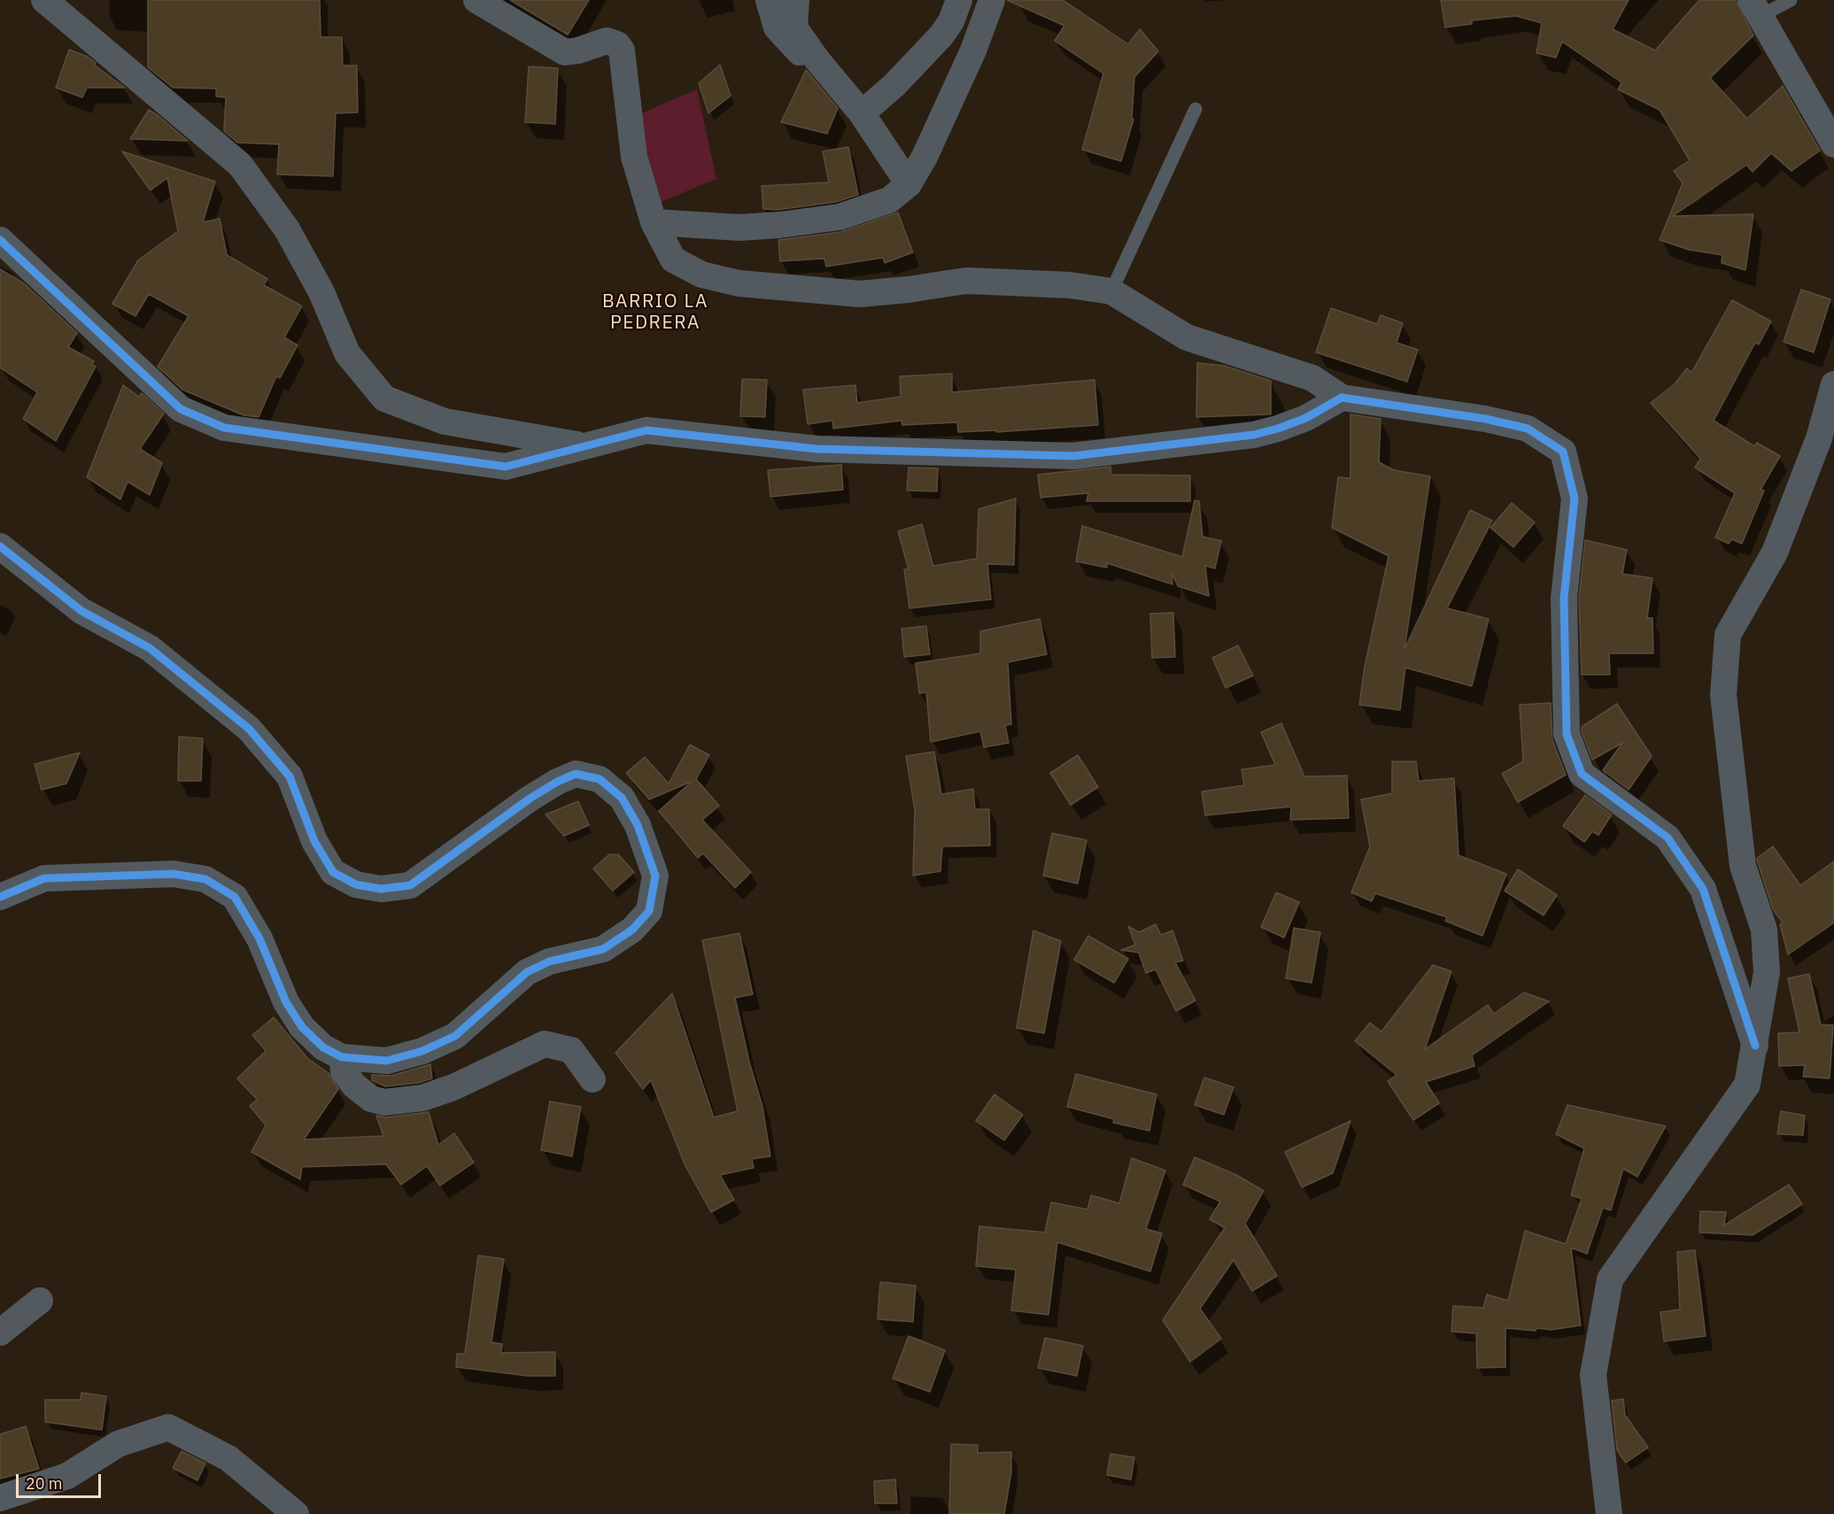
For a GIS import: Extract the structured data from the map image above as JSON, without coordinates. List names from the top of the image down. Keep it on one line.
{"districts":["BARRIO LA PEDRERA"],"scale_bar":"20 m"}
